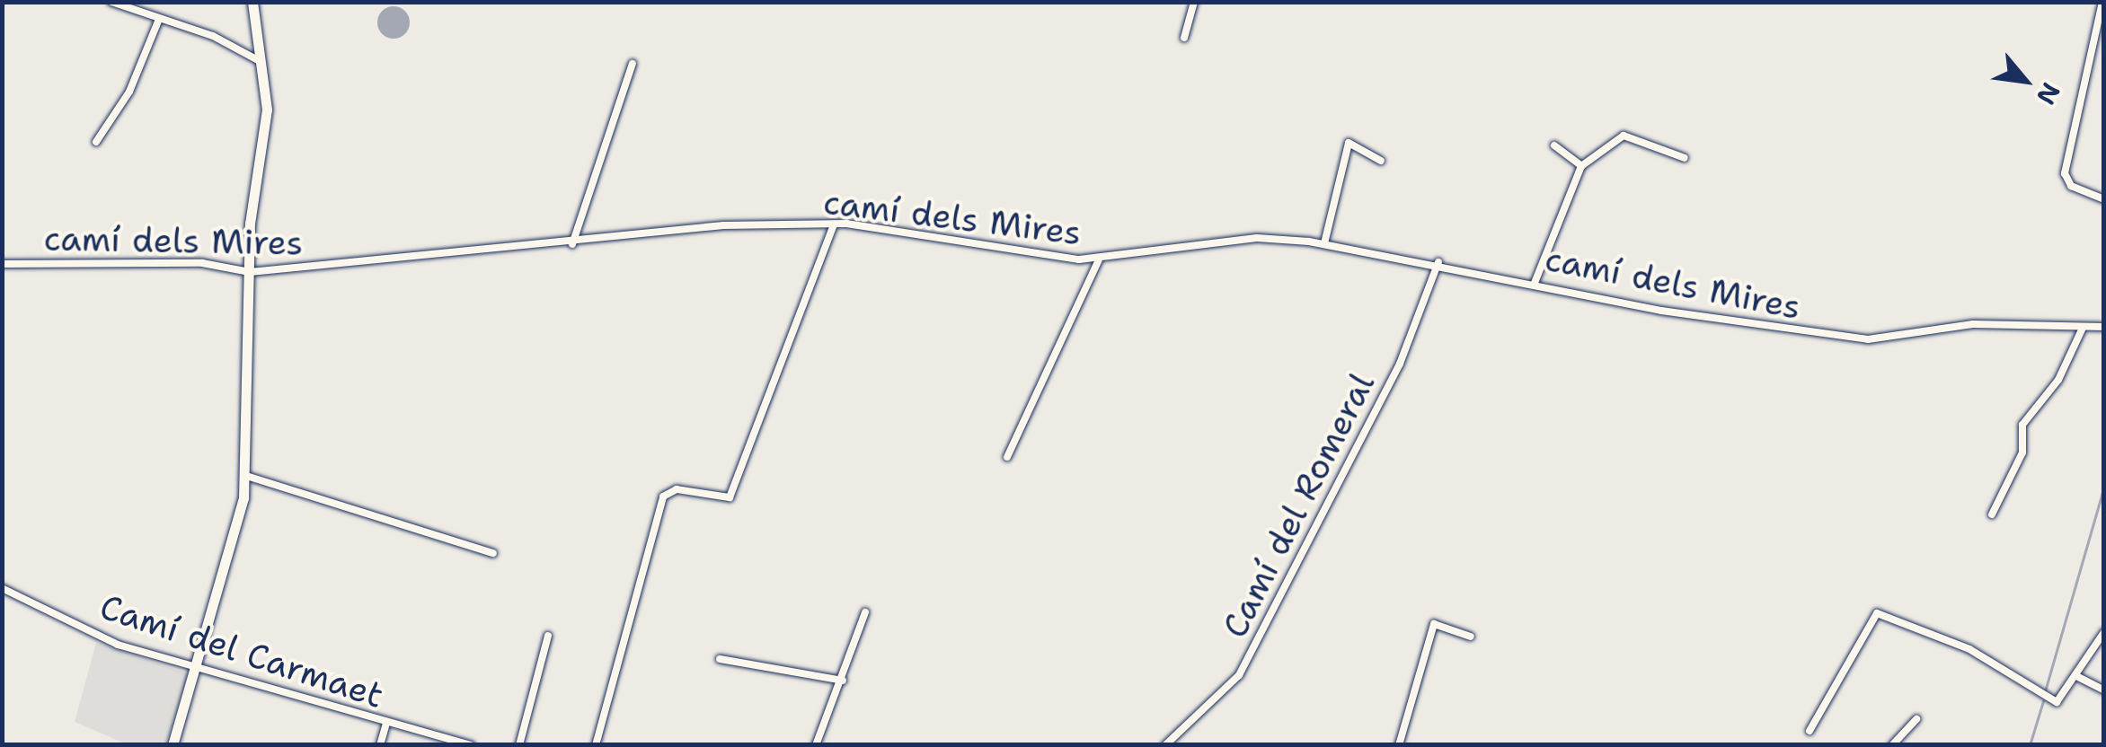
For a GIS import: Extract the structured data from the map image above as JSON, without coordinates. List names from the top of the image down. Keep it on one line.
{"streets":{"street":["camí dels Mires","Camí del Romeral","Camí del Carmaet"]},"crossings":[["camí dels Mires","Camí del Romeral"]],"north":"bottom right"}
